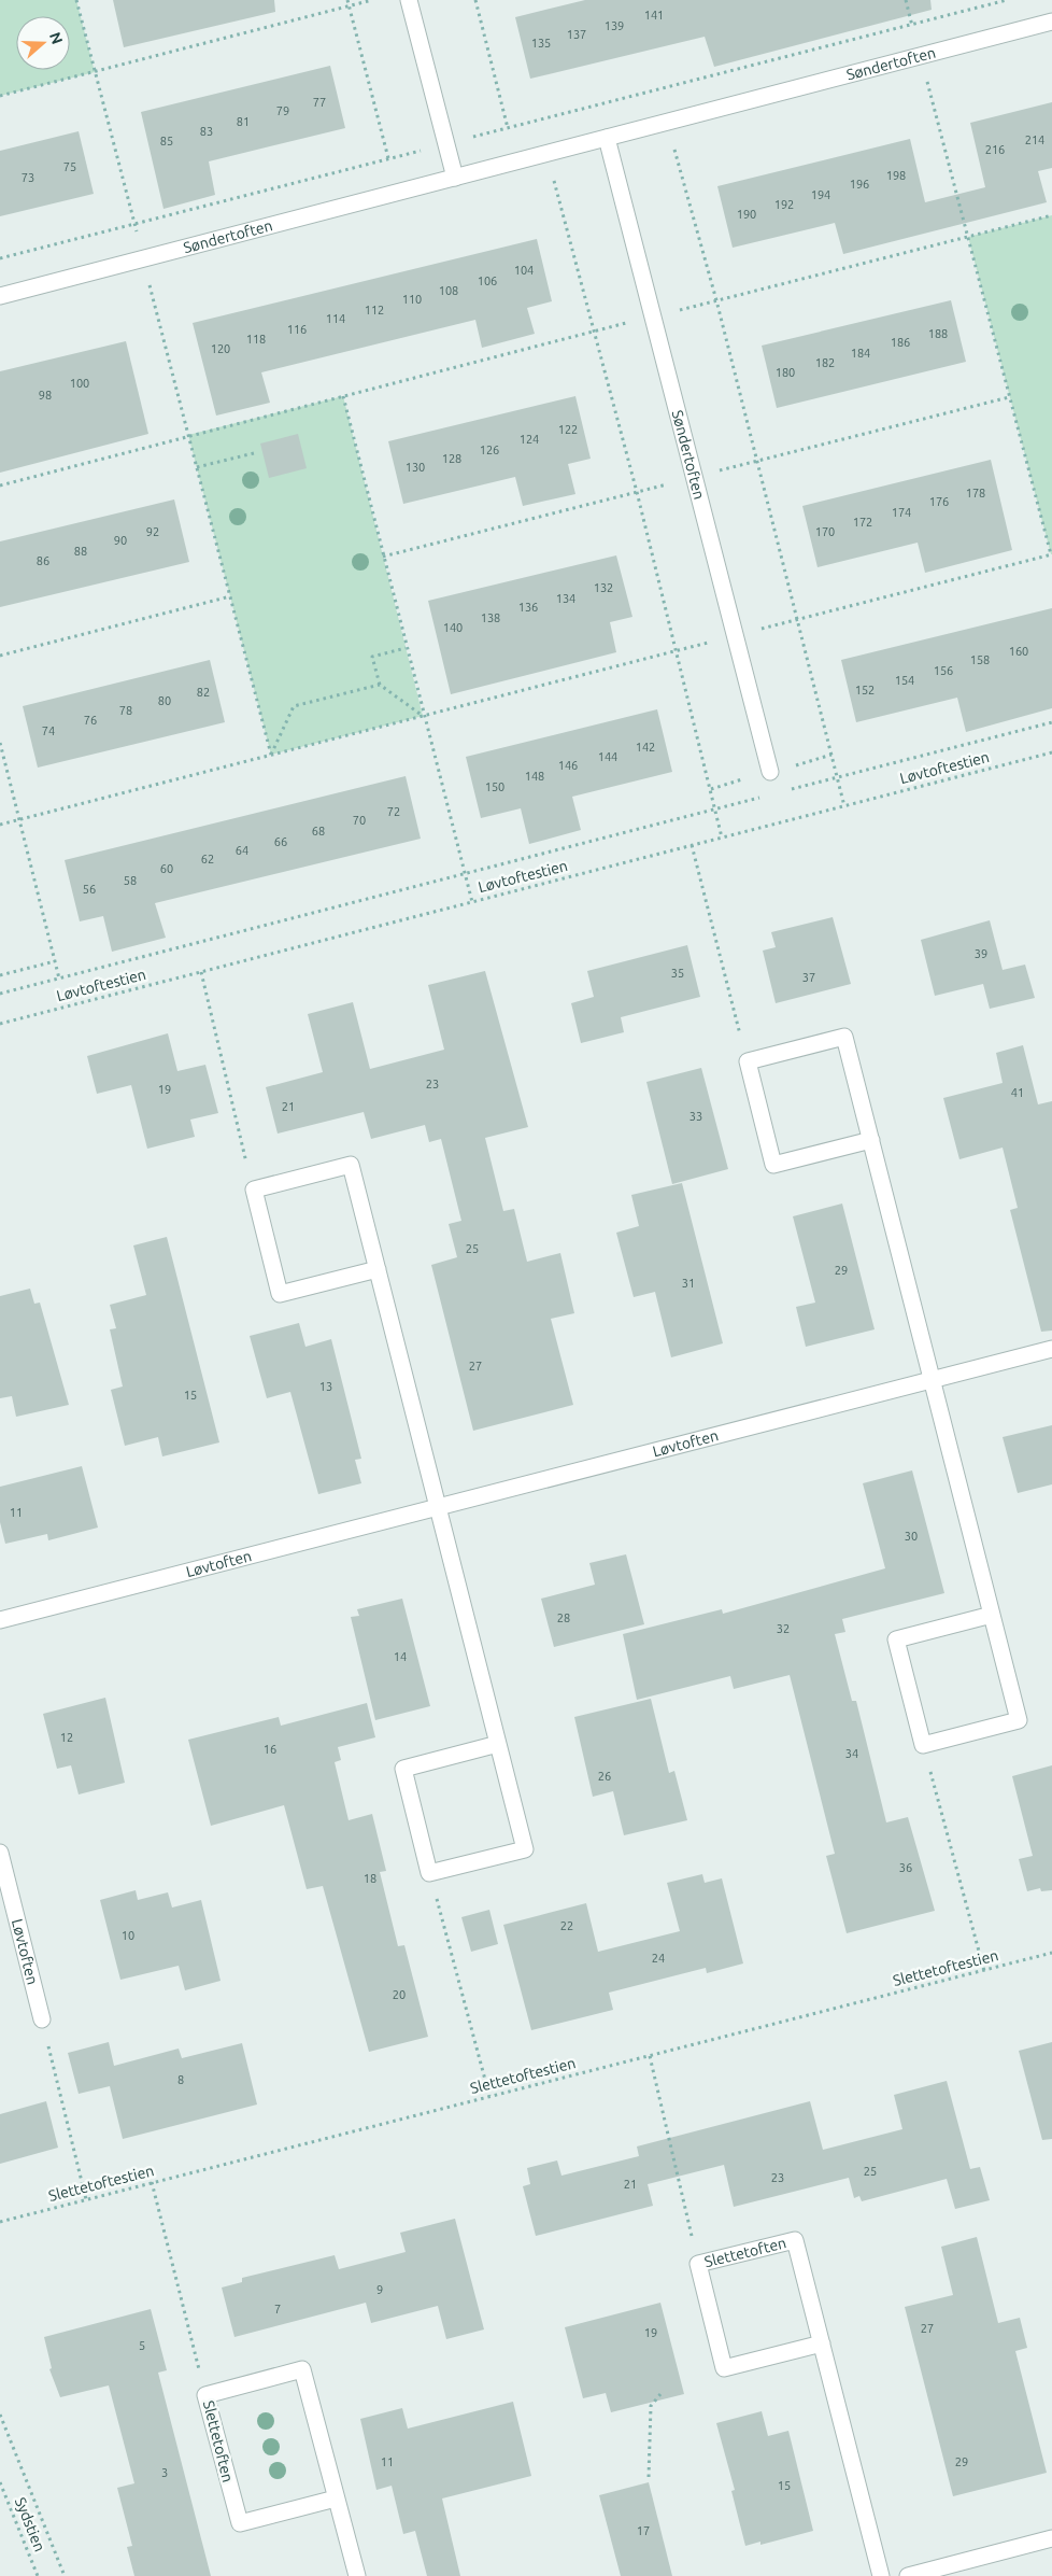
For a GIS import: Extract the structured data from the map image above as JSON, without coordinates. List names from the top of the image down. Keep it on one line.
{"streets":{"street":["Søndertoften","Løvtoften","Slettetoften"],"path":["Løvtoftestien","Slettetoftestien","Sydstien"]},"house_numbers":["141","139","137","135","77","79","81","83","214","85","216","75","198","73","196","194","192","190","104","106","108","110","112","114","116","188","118","186","120","184","182","180","100","98","122","124","126","128","130","178","176","174","172","92","170","90","88","86","132","134","136","138","140","160","158","156","154","152","82","80","78","76","74","142","144","146","148","150","72","70","68","66","64","62","60","58","56","39","35","37","23","19","41","21","33","25","29","31","27","13","15","11","30","28","32","14","12","16","34","26","36","18","22","10","24","20","8","25","23","21","9","7","27","19","5","11","29","3","15","17"],"north":"right"}
